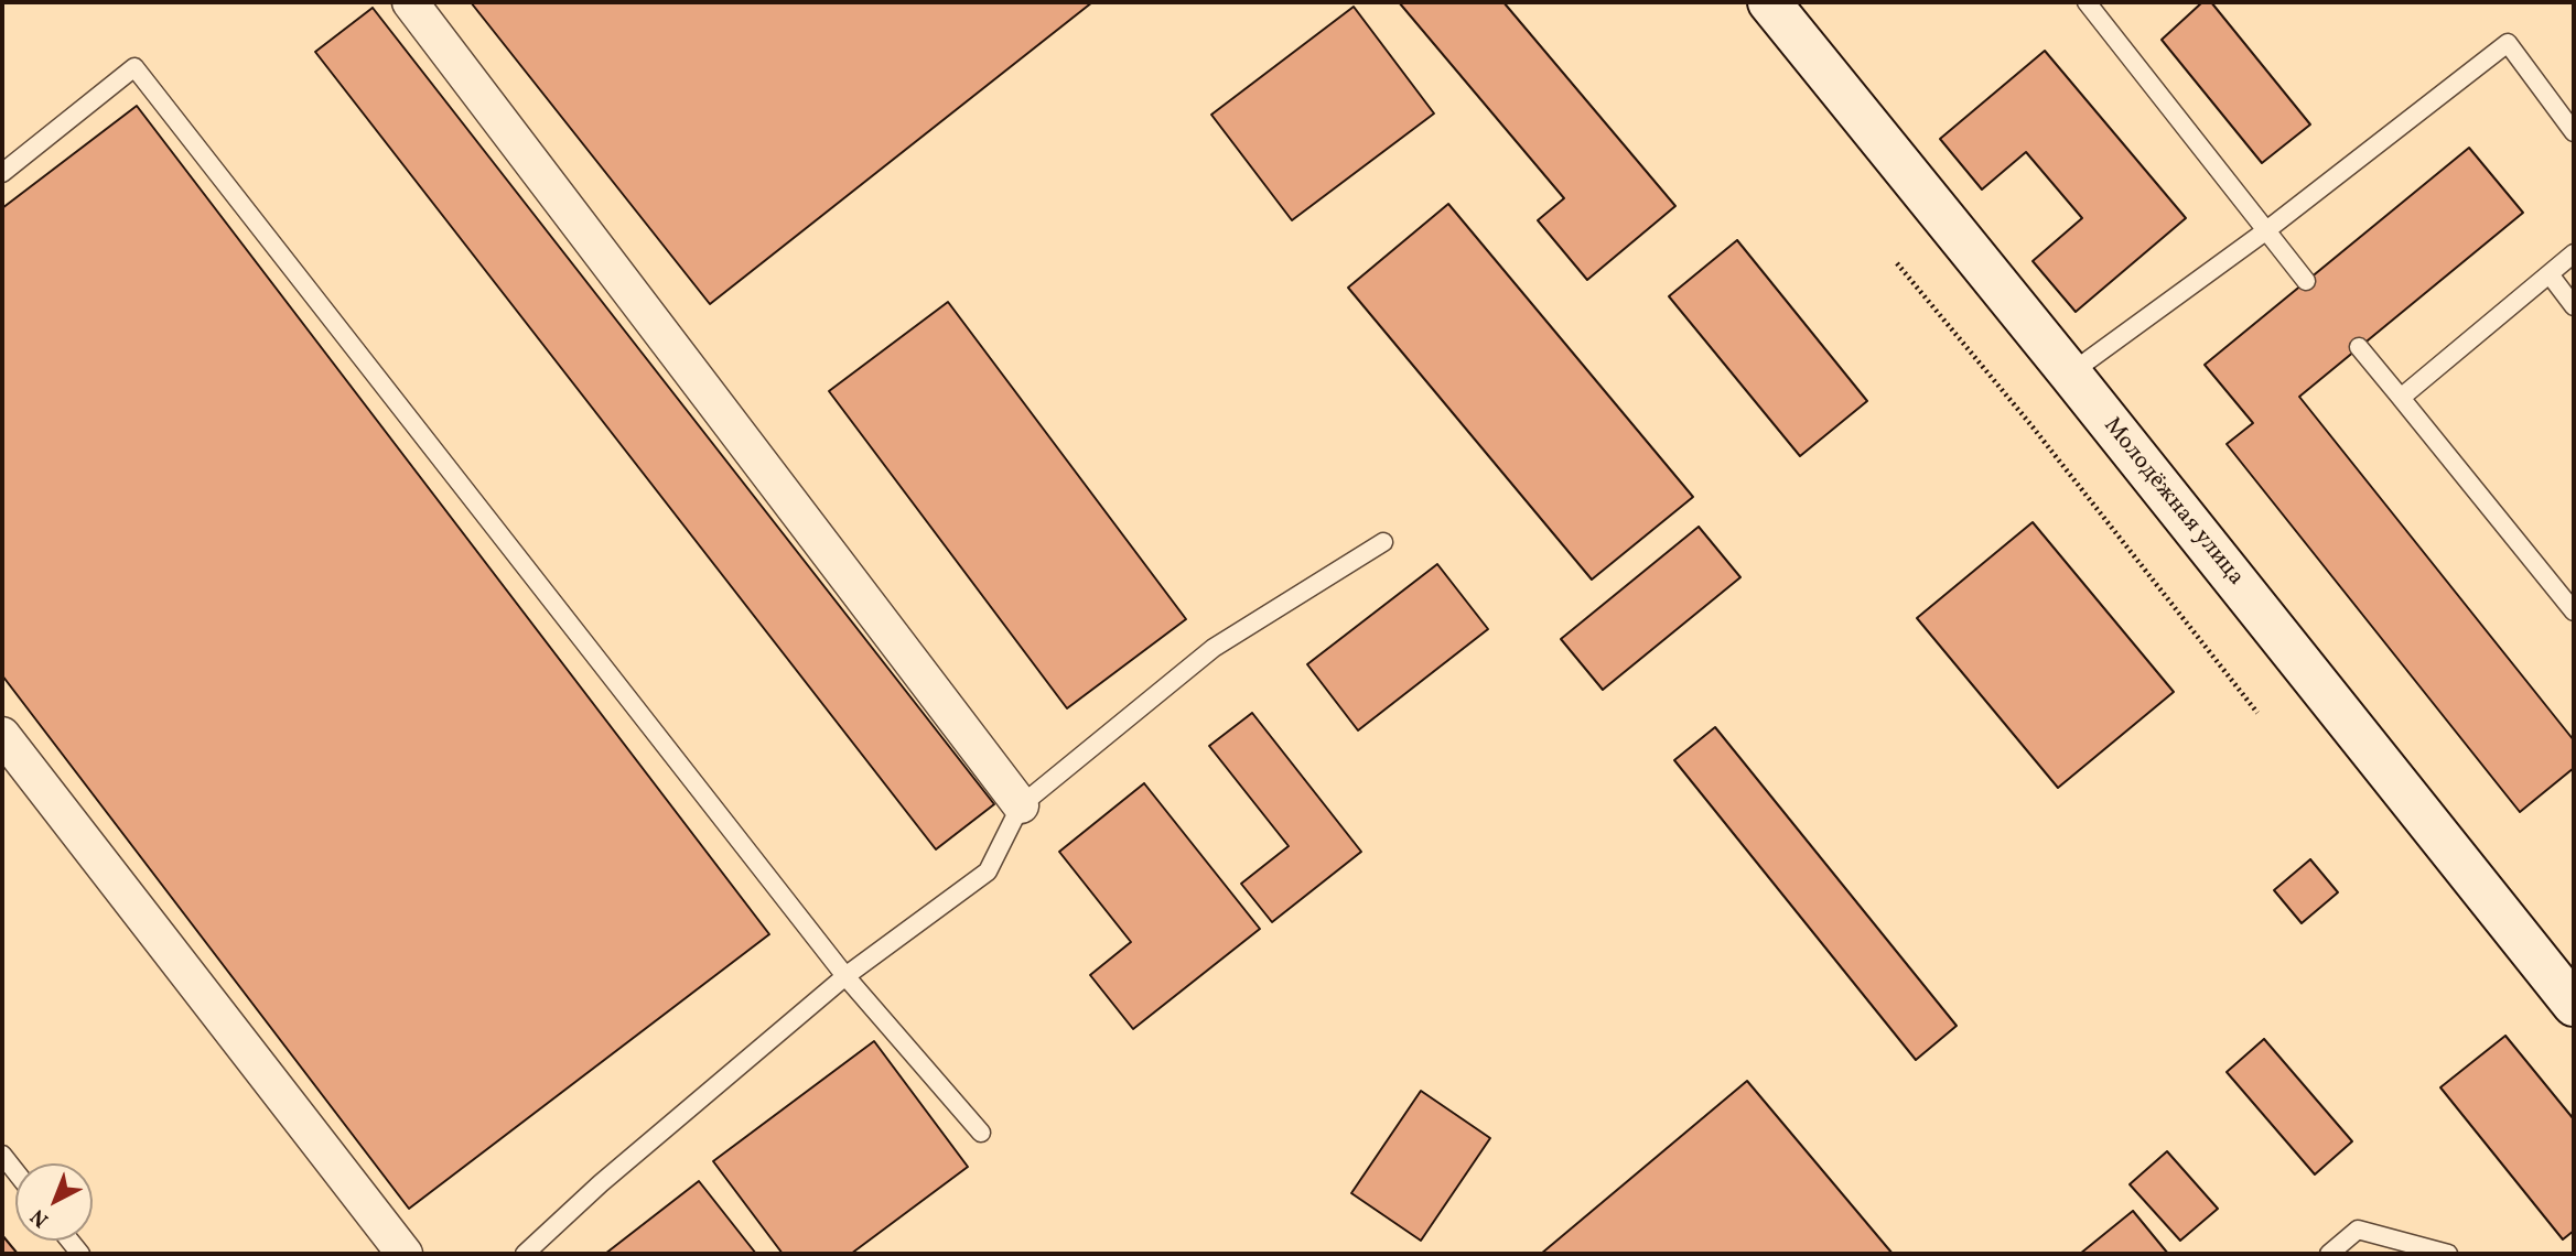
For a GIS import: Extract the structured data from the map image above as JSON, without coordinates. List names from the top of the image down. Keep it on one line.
{"streets":{"main road":["Молодёжная улица"]},"north":"bottom left"}
